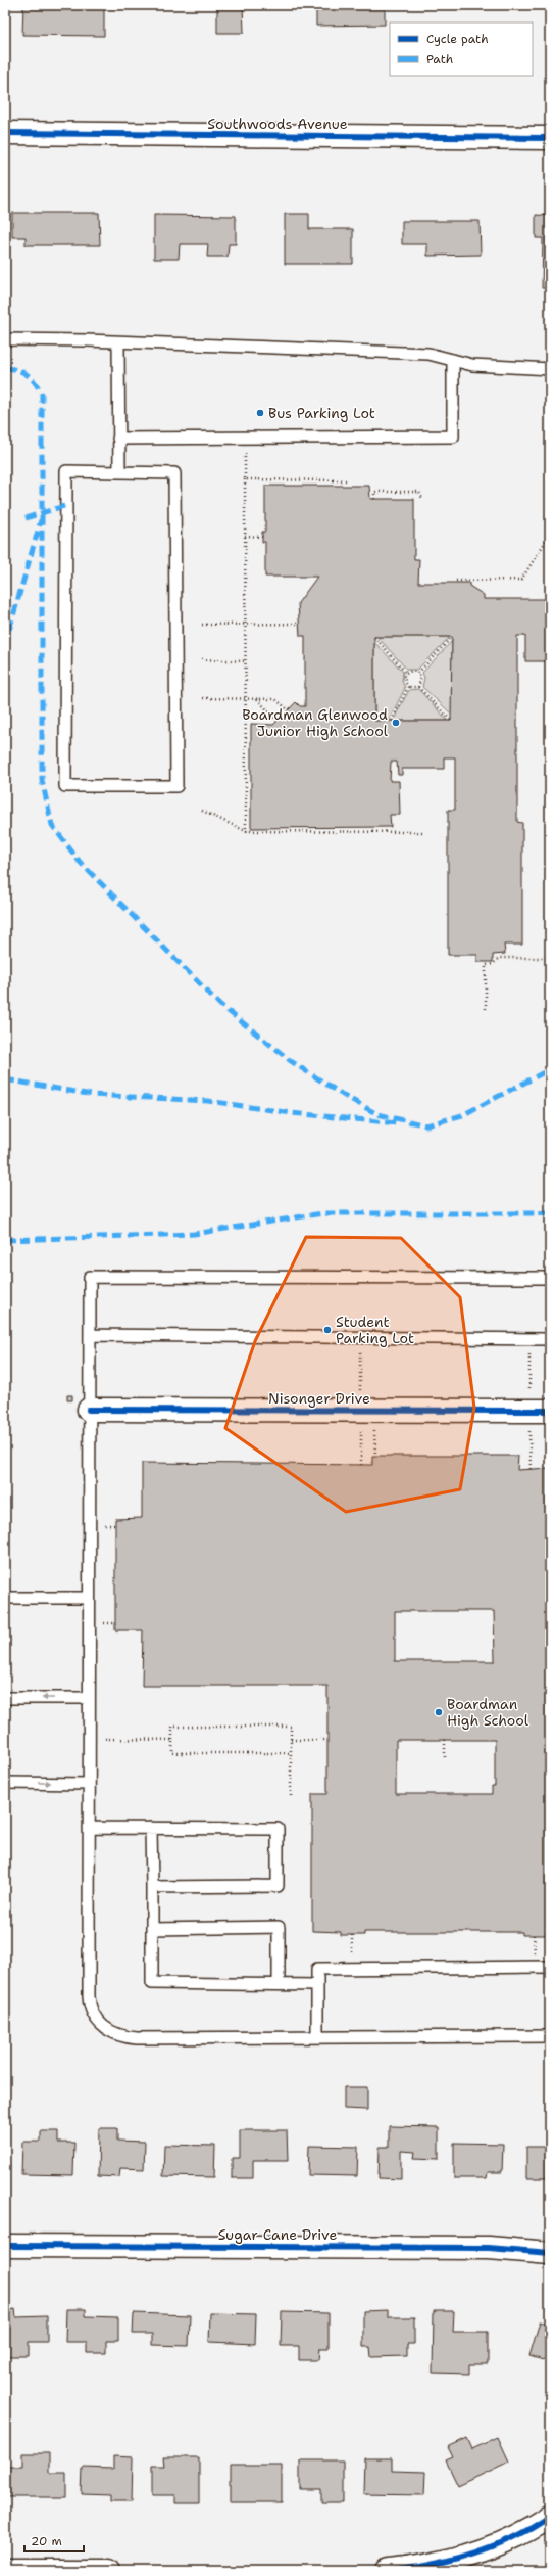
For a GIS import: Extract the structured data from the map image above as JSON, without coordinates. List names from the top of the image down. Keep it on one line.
{"streets":{"street":["Southwoods Avenue","Nisonger Drive","Sugar Cane Drive"]},"places":["Bus Parking Lot","Boardman Glenwood Junior High School","Student Parking Lot","Boardman High School"],"legend":["Cycle path","Path"],"scale_bar":"20 m"}
